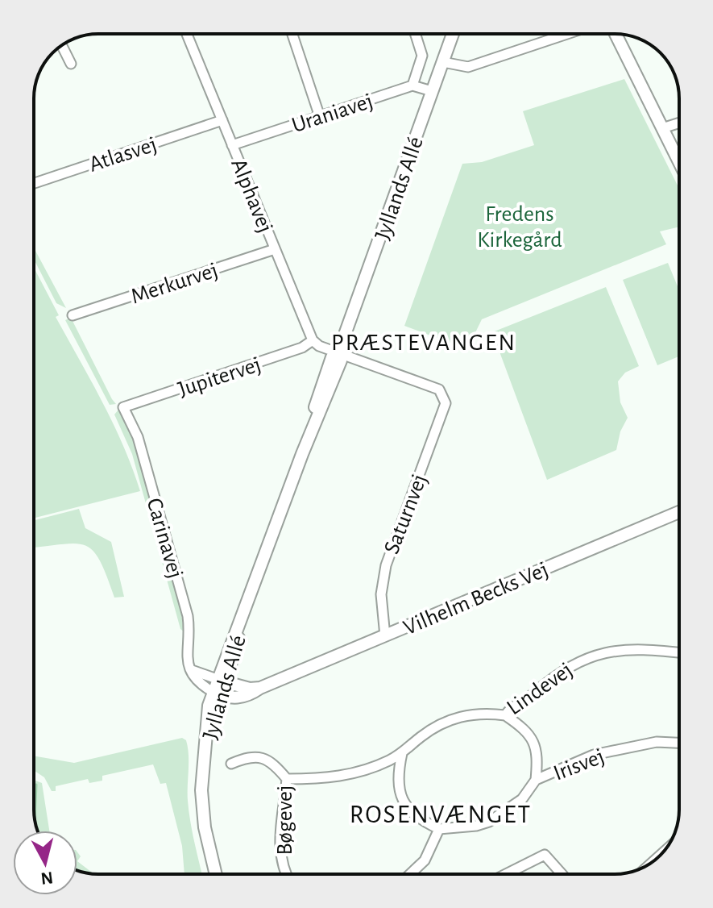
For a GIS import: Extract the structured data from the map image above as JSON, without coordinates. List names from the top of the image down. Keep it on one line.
{"streets":{"street":["Uraniavej","Atlasvej","Jyllands Allé","Alphavej","Merkurvej","Jupitervej","Saturnvej","Carinavej","Vilhelm Becks Vej","Lindevej","Irisvej","Bøgevej"]},"crossings":[["Uraniavej","Alphavej"],["Atlasvej","Alphavej"],["Jyllands Allé","Saturnvej"],["Jyllands Allé","Vilhelm Becks Vej"],["Alphavej","Merkurvej"],["Alphavej","Jupitervej"],["Jupitervej","Carinavej"],["Saturnvej","Vilhelm Becks Vej"],["Lindevej","Irisvej"],["Lindevej","Bøgevej"]],"districts":["PRÆSTEVANGEN","ROSENVÆNGET"],"parks":["Fredens Kirkegård"],"north":"bottom"}
